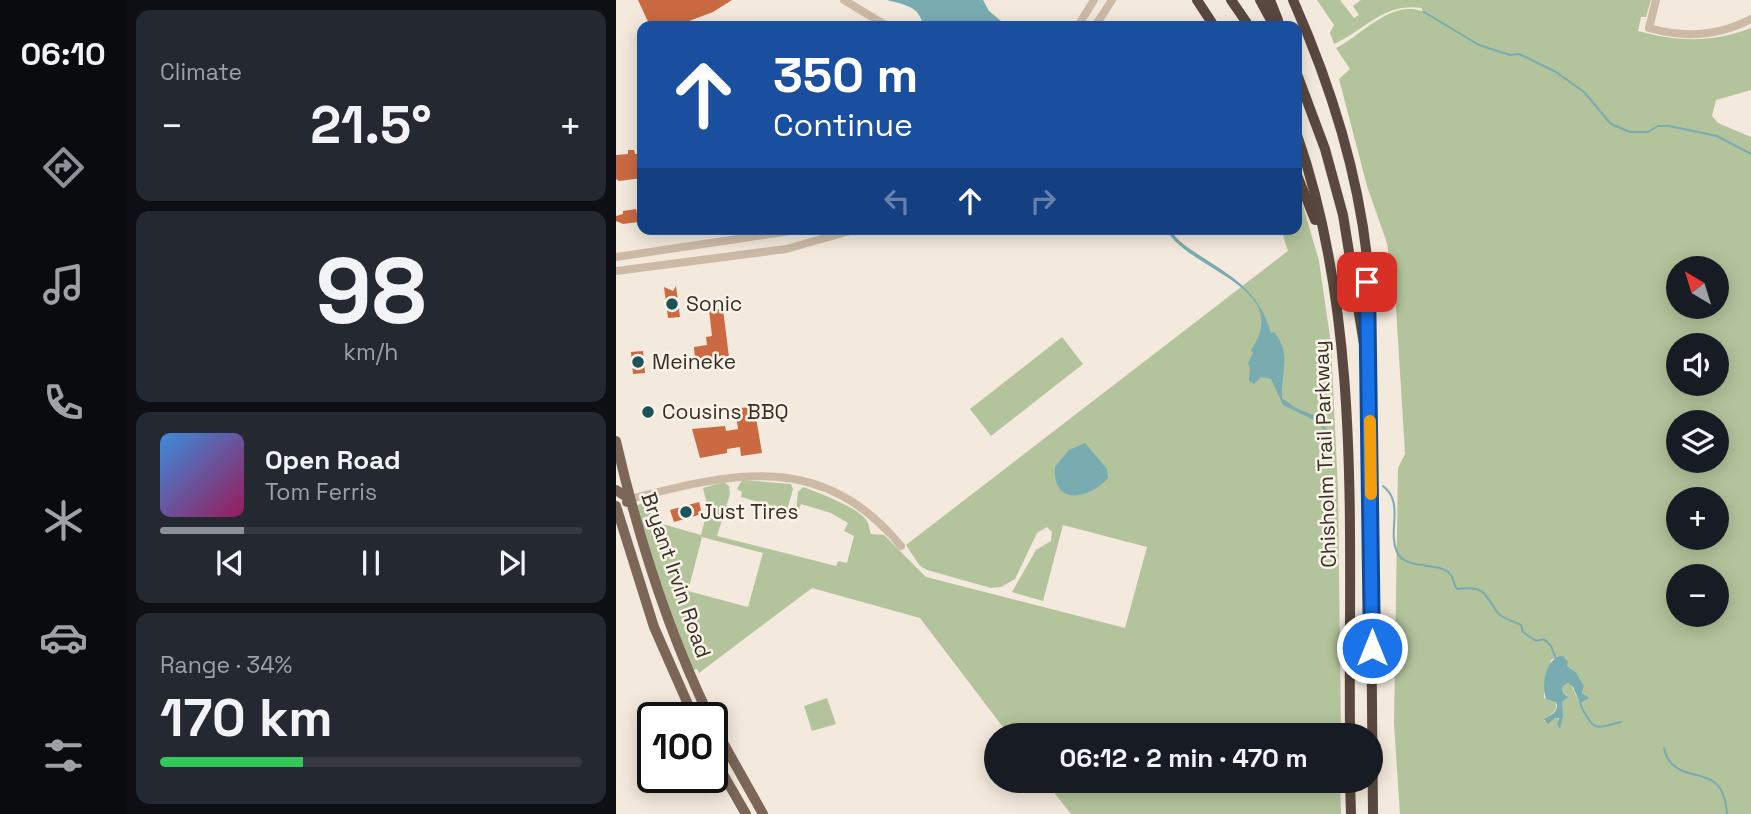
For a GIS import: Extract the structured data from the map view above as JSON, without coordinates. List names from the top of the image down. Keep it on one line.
{"streets":{"highway":["Chisholm Trail Parkway"],"main road":["Bryant Irvin Road"]},"places":["Sonic","Meineke","Cousins BBQ","Just Tires"],"north":"top left","page":{"tabs":"06:10","tile":["Climate",["98","km/h"],["Range · 34%","170 km"]],"turn":["350 m","Continue"],"heat":["−","21.5°","+"],"map_buttons":["+","−"],"song":["Open Road","Tom Ferris"],"limit":"100","trip":"06:12 · 2 min · 470 m"}}
